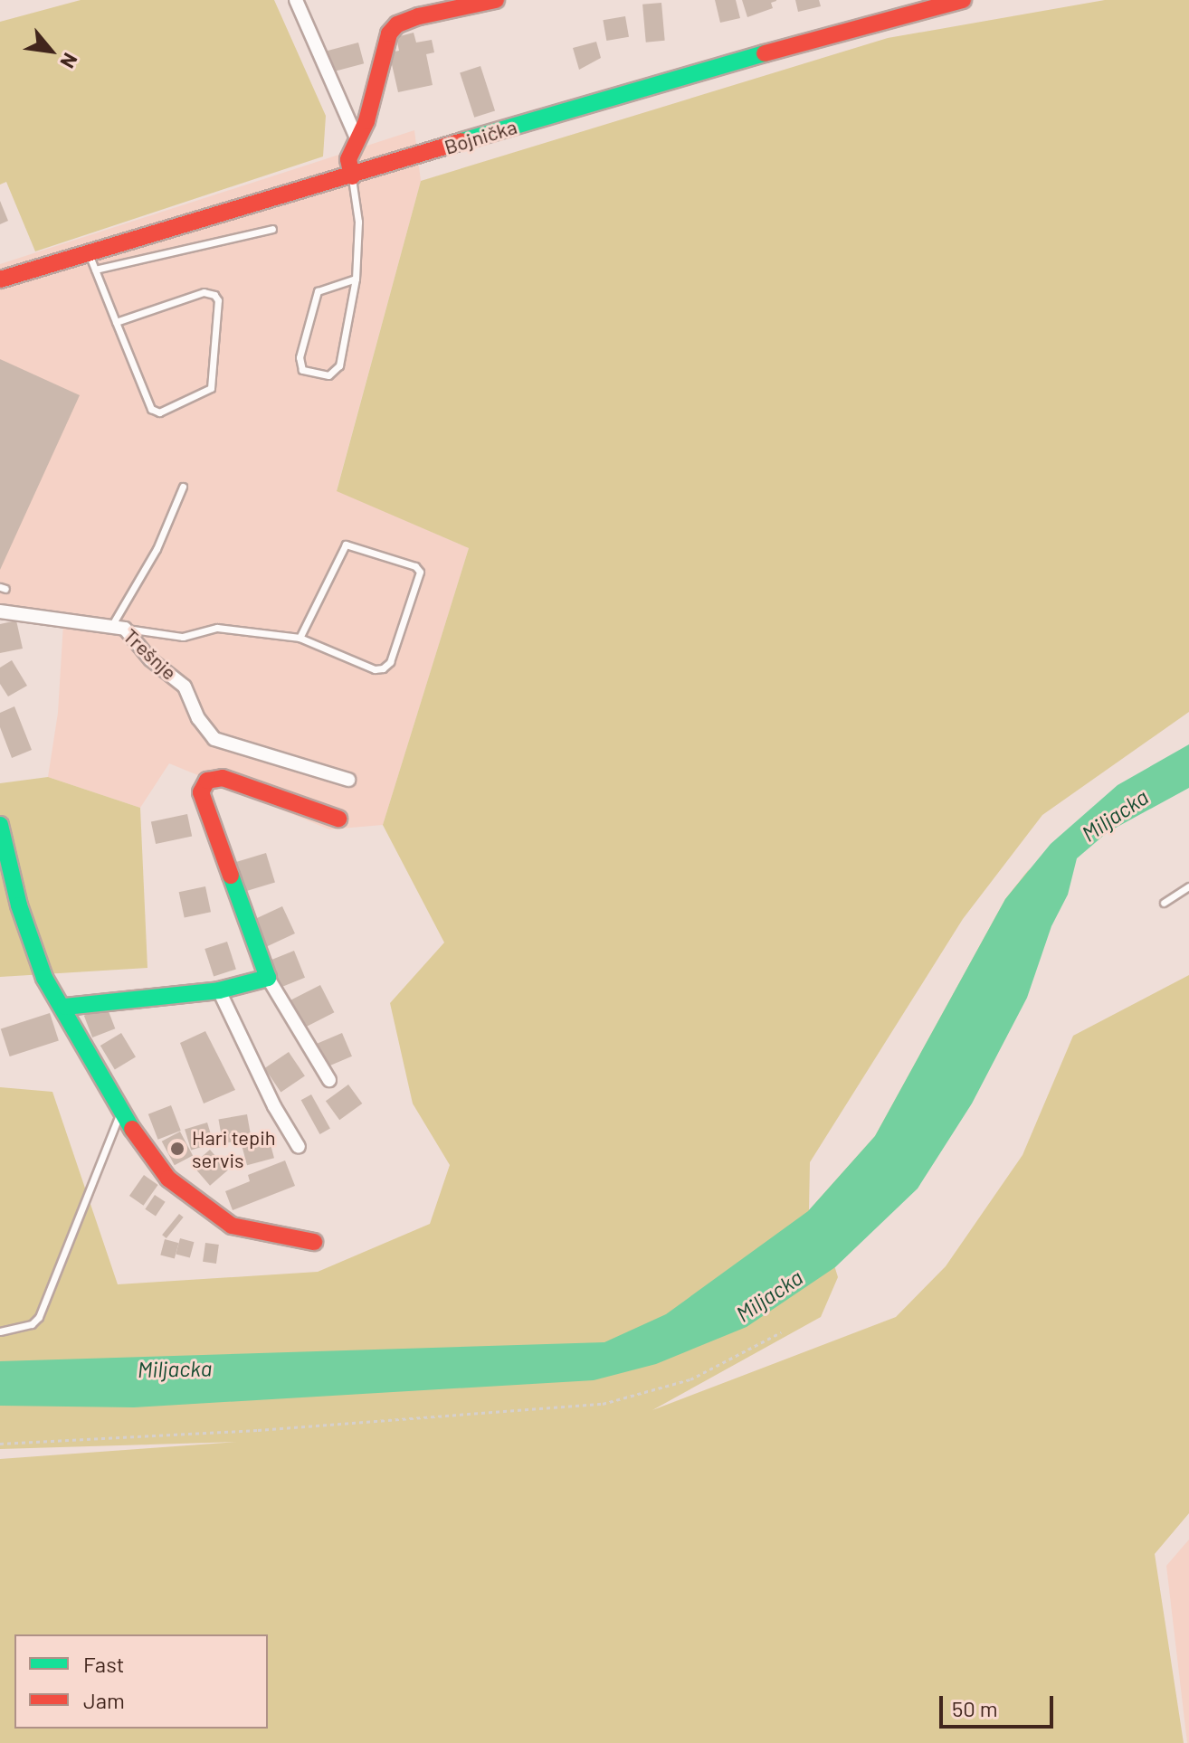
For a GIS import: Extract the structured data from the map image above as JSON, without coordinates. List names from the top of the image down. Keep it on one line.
{"streets":{"street":["Bojnička","Trešnje"]},"water":["Miljacka"],"places":["Hari tepih servis"],"legend":["Fast","Jam"],"scale_bar":"50 m","north":"bottom right"}
